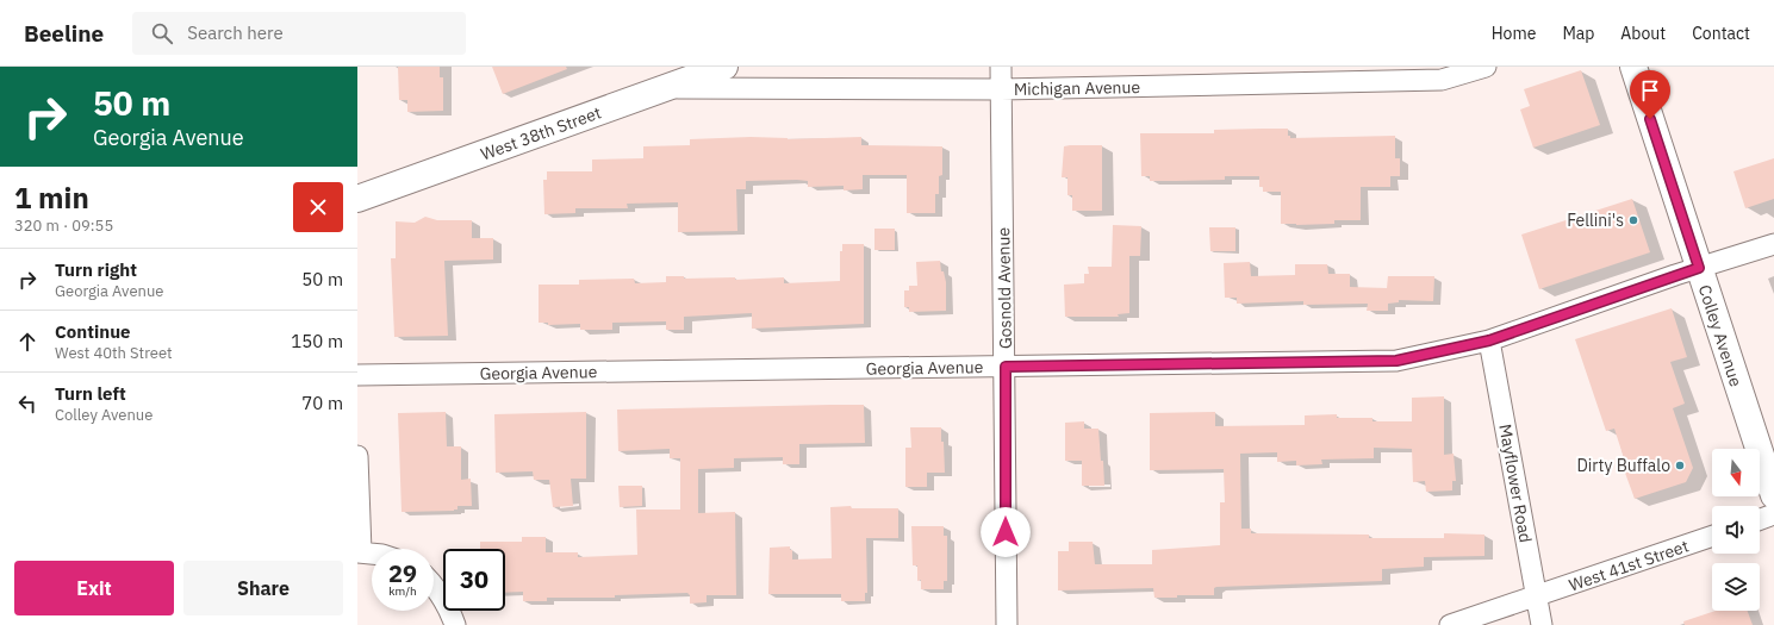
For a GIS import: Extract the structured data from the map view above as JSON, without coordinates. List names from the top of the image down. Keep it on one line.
{"streets":{"main road":["West 38th Street","Colley Avenue"],"street":["Michigan Avenue","Gosnold Avenue","Georgia Avenue","Mayflower Road","West 41st Street"]},"crossings":[["Michigan Avenue","West 38th Street"],["Michigan Avenue","Gosnold Avenue"],["Gosnold Avenue","Georgia Avenue"],["Colley Avenue","Georgia Avenue"],["Georgia Avenue","Mayflower Road"],["Mayflower Road","West 41st Street"]],"places":["Fellini's","Dirty Buffalo"],"north":"bottom","page":{"header":"Beeline","search":"Search here","nav":["Home","Map","About","Contact"],"turn":["50 m","Georgia Avenue"],"heading":["1 min","320 m · 09:55"],"list":[{"name":"Turn right","note":"Georgia Avenue","value":"50 m"},{"name":"Continue","note":"West 40th Street","value":"150 m"},{"name":"Turn left","note":"Colley Avenue","value":"70 m"}],"speed":"29 km/h","limit":"30","buttons":["Exit","Share"]}}
